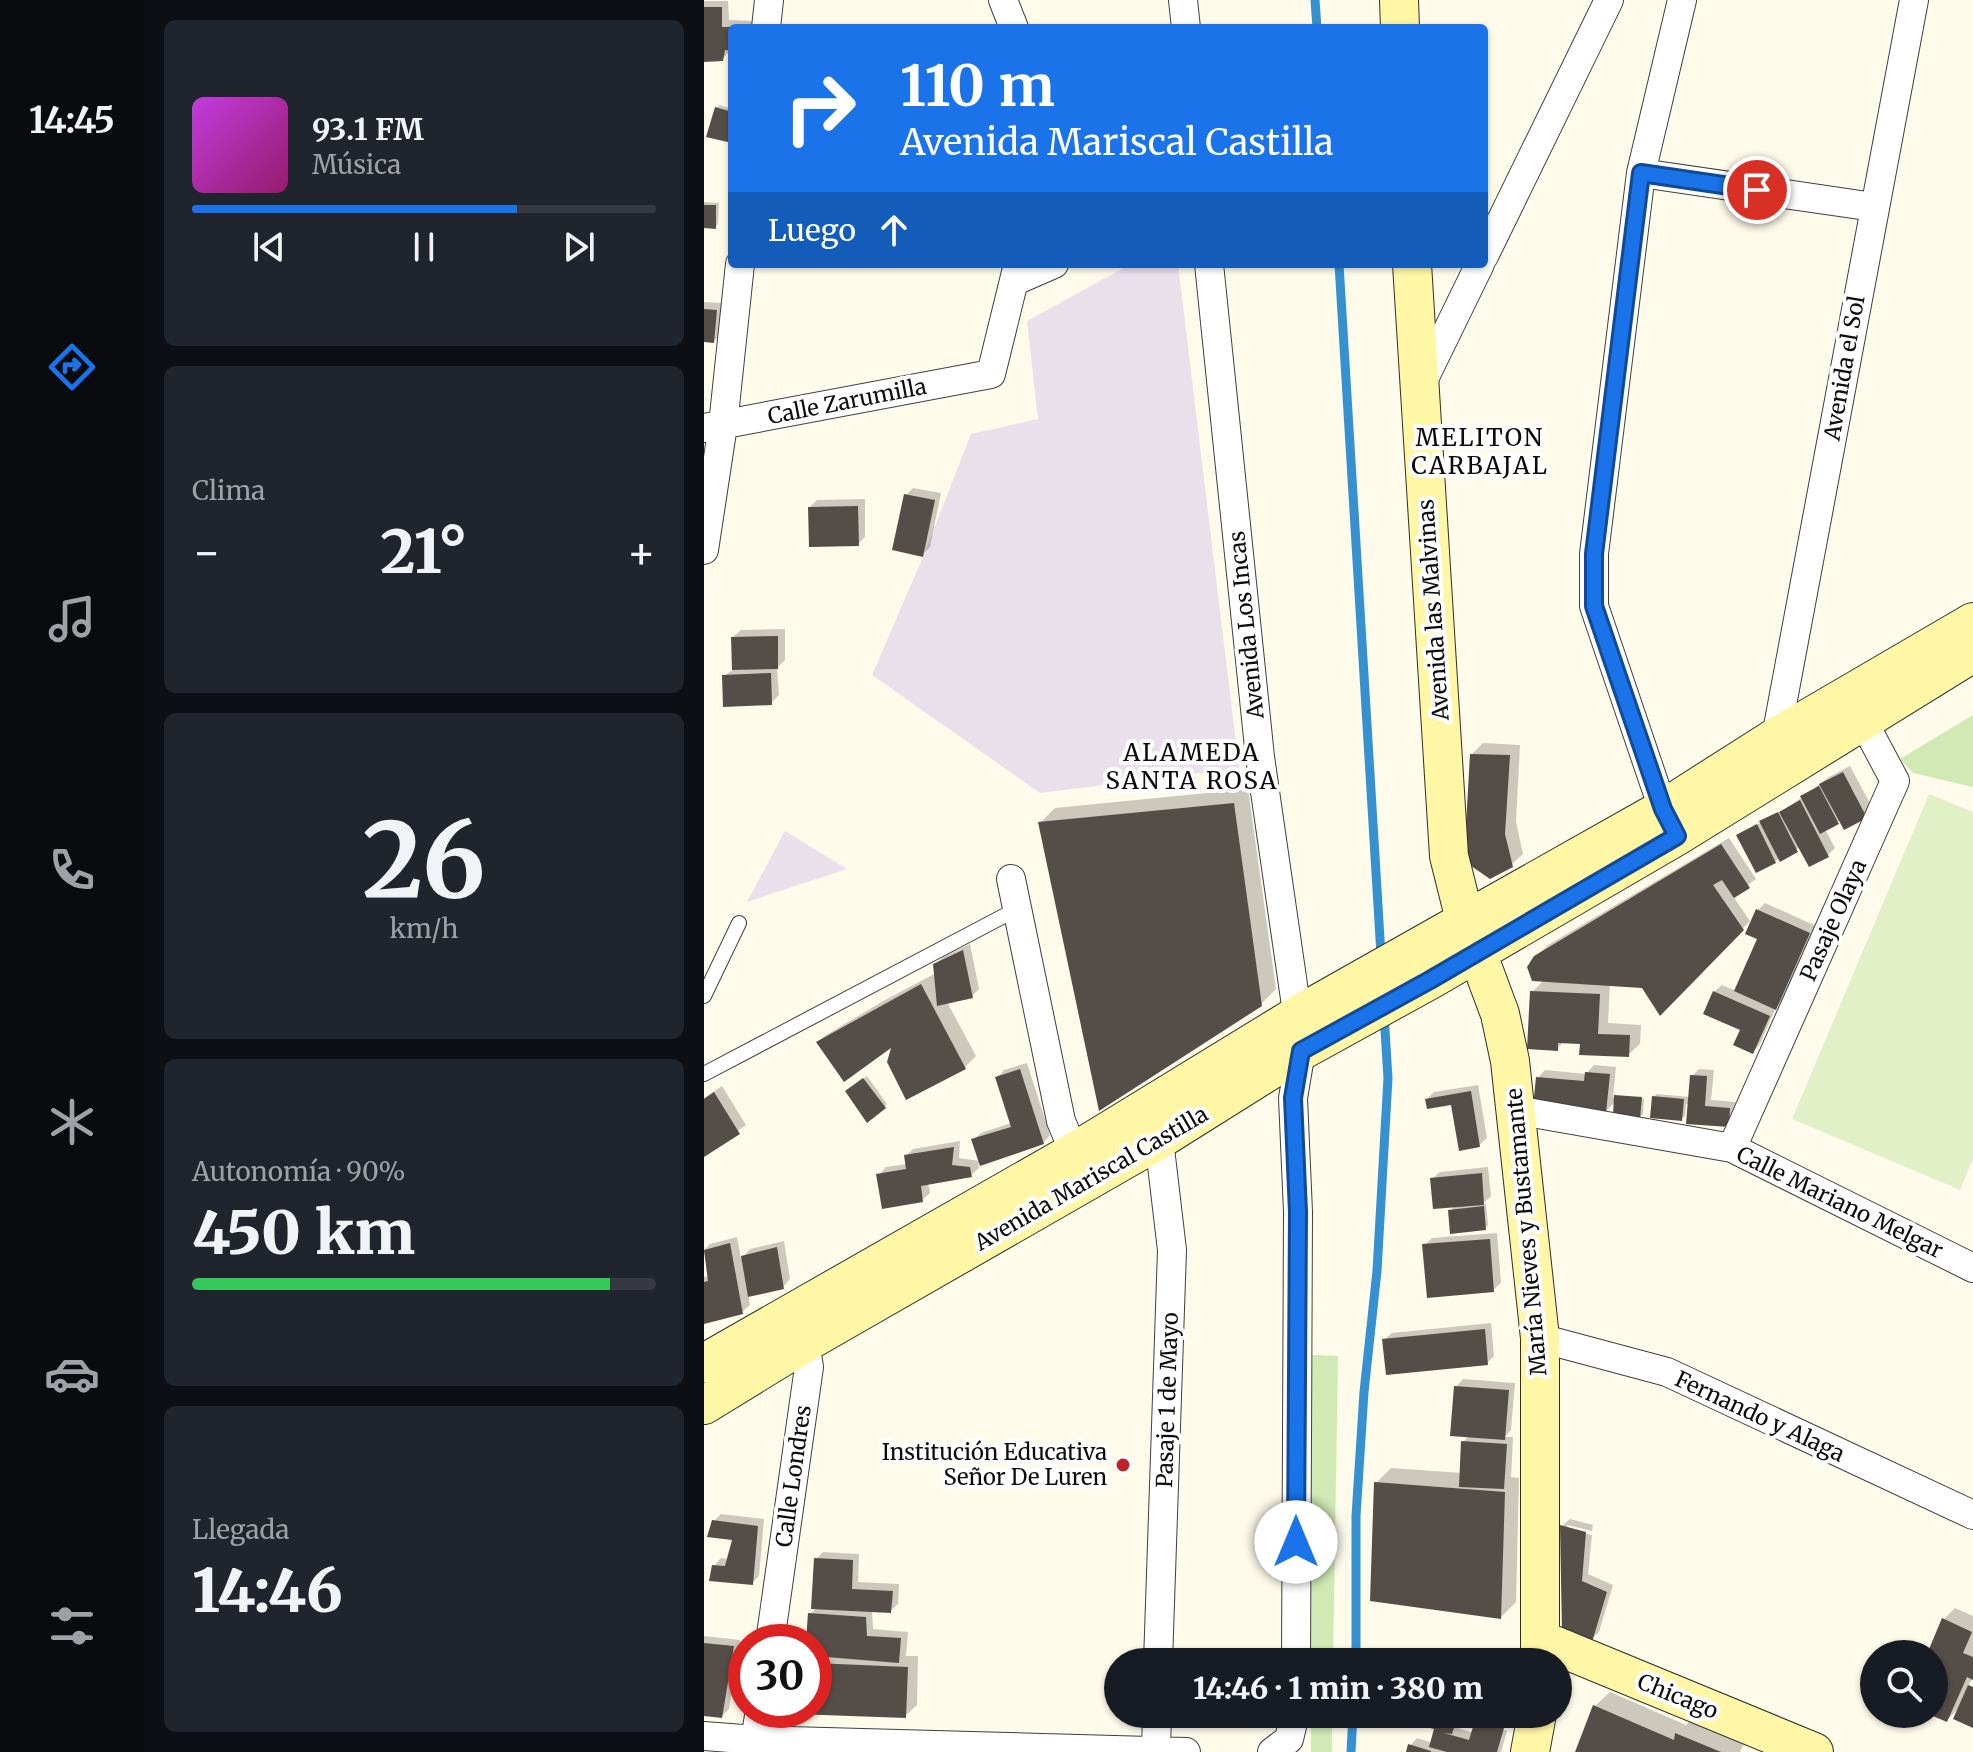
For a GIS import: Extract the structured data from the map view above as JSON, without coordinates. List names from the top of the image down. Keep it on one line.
{"streets":{"main road":["Avenida las Malvinas","Avenida Mariscal Castilla","María Nieves y Bustamante","Chicago"],"street":["Avenida el Sol","Calle Zarumilla","Avenida Los Incas","Pasaje Olaya","Calle Mariano Melgar","Pasaje 1 de Mayo","Fernando y Alaga","Calle Londres"]},"crossings":[["Avenida las Malvinas","Avenida Mariscal Castilla"],["Avenida las Malvinas","María Nieves y Bustamante"],["Avenida Los Incas","Avenida Mariscal Castilla"],["Pasaje Olaya","Calle Mariano Melgar"],["Avenida Mariscal Castilla","María Nieves y Bustamante"],["Avenida Mariscal Castilla","Pasaje 1 de Mayo"],["Avenida Mariscal Castilla","Calle Londres"],["Calle Mariano Melgar","María Nieves y Bustamante"],["María Nieves y Bustamante","Fernando y Alaga"]],"districts":["MELITON CARBAJAL","ALAMEDA SANTA ROSA"],"places":["Institución Educativa Señor De Luren"],"page":{"tabs":"14:45","turn":["110 m","Avenida Mariscal Castilla"],"song":["93.1 FM","Música"],"then":"Luego","tile":["Clima",["26","km/h"],["Autonomía · 90%","450 km"],["Llegada","14:46"]],"heat":["−","21°","+"],"limit":"30","trip":"14:46 · 1 min · 380 m"}}
